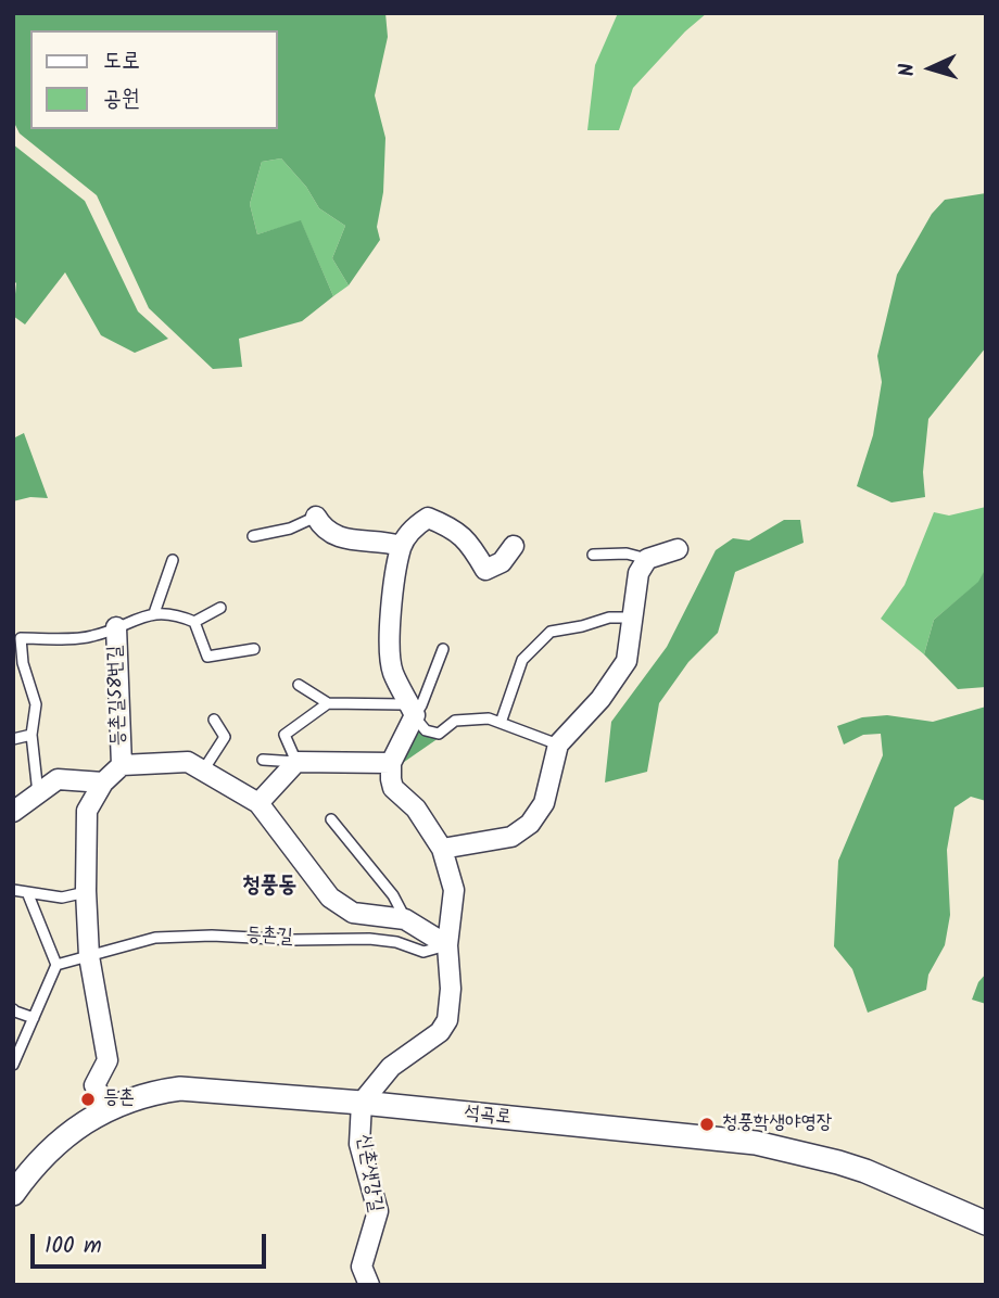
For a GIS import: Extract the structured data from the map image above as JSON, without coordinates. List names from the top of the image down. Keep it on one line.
{"streets":{"street":["등촌길58번길","석곡로","신촌샛강길"],"lane":["등촌길"]},"crossings":[["석곡로","신촌샛강길"]],"districts":["청풍동"],"places":["등촌","청풍학생야영장"],"legend":["도로","공원"],"scale_bar":"100 m","north":"left"}
